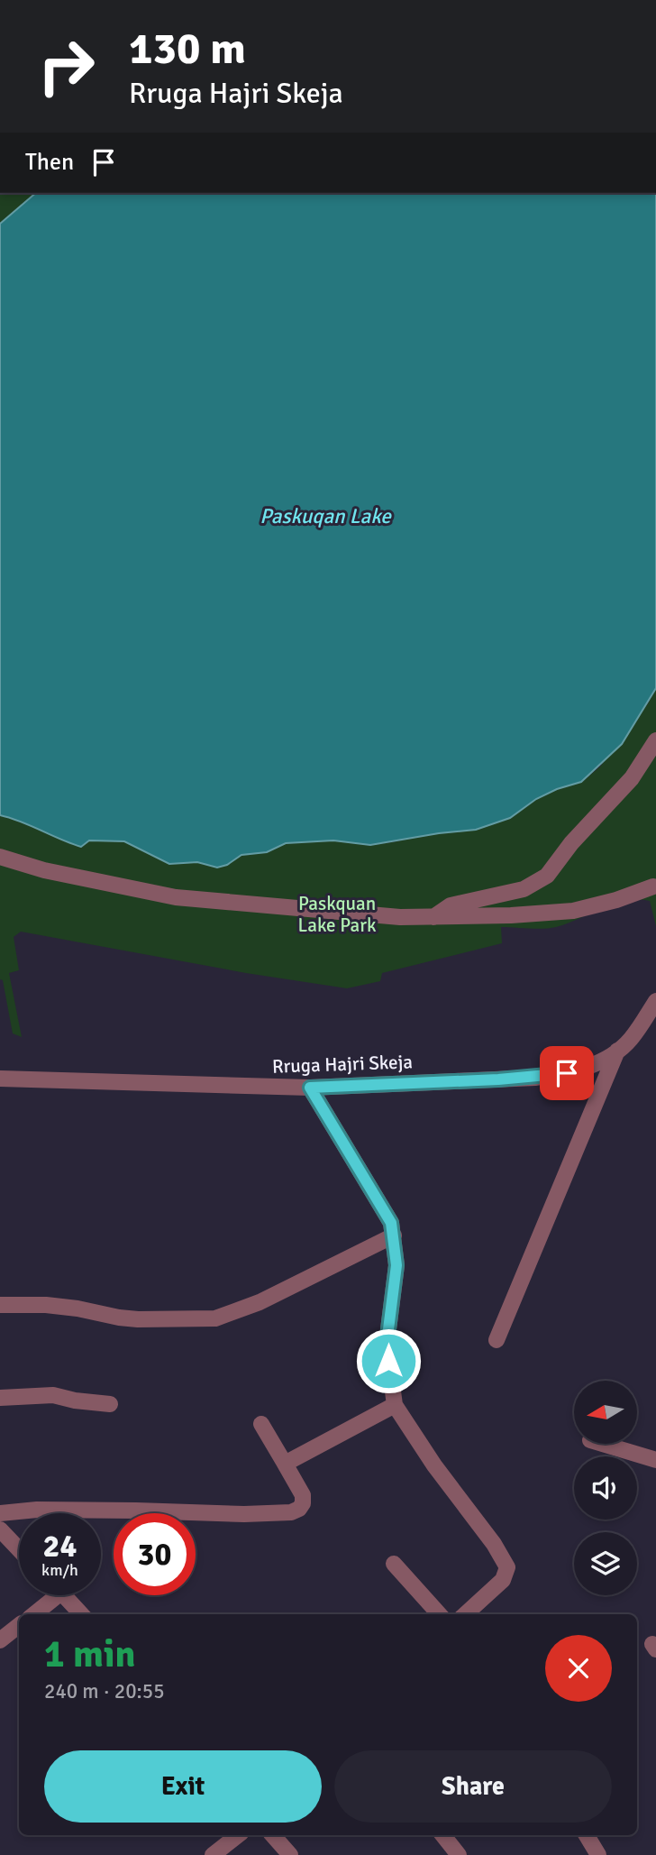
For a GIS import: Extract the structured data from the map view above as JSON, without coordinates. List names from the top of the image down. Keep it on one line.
{"streets":{"street":["Rruga Hajri Skeja"]},"water":["Paskuqan Lake"],"parks":["Paskquan Lake Park"],"north":"left","page":{"turn":["130 m","Rruga Hajri Skeja"],"then":"Then","speed":"24 km/h","limit":"30","heading":["1 min","240 m · 20:55"],"buttons":["Exit","Share"]}}
